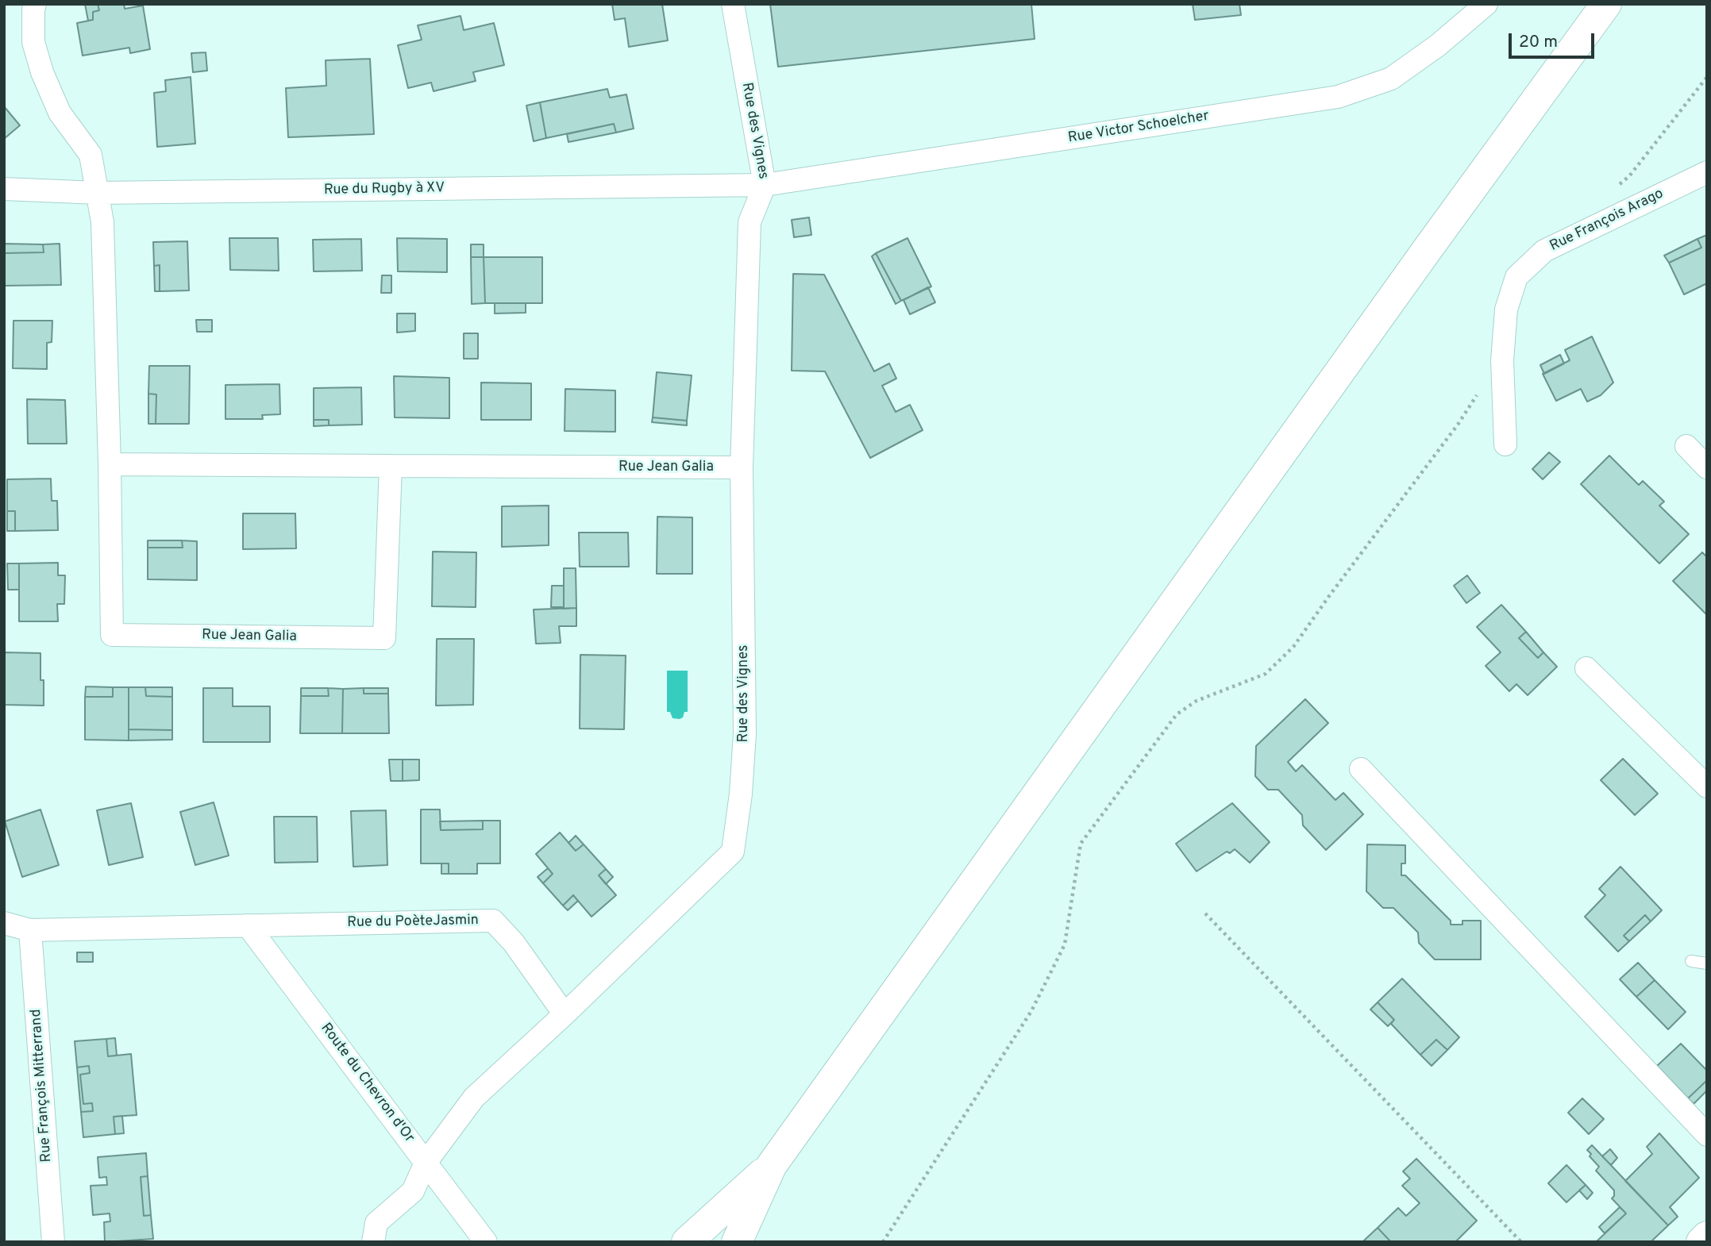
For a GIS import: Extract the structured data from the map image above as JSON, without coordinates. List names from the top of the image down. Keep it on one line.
{"streets":{"street":["Rue Victor Schoelcher","Rue des Vignes","Rue du Rugby à XV","Rue François Arago","Rue Jean Galia","Rue du PoèteJasmin","Route du Chevron d'Or","Rue François Mitterrand"]},"crossings":[["Rue Victor Schoelcher","Rue des Vignes"],["Rue Victor Schoelcher","Rue du Rugby à XV"],["Rue des Vignes","Rue du Rugby à XV"],["Rue des Vignes","Rue Jean Galia"],["Rue des Vignes","Rue du PoèteJasmin"],["Rue des Vignes","Route du Chevron d'Or"],["Rue du Rugby à XV","Rue Jean Galia"],["Rue du PoèteJasmin","Route du Chevron d'Or"]],"scale_bar":"20 m"}
